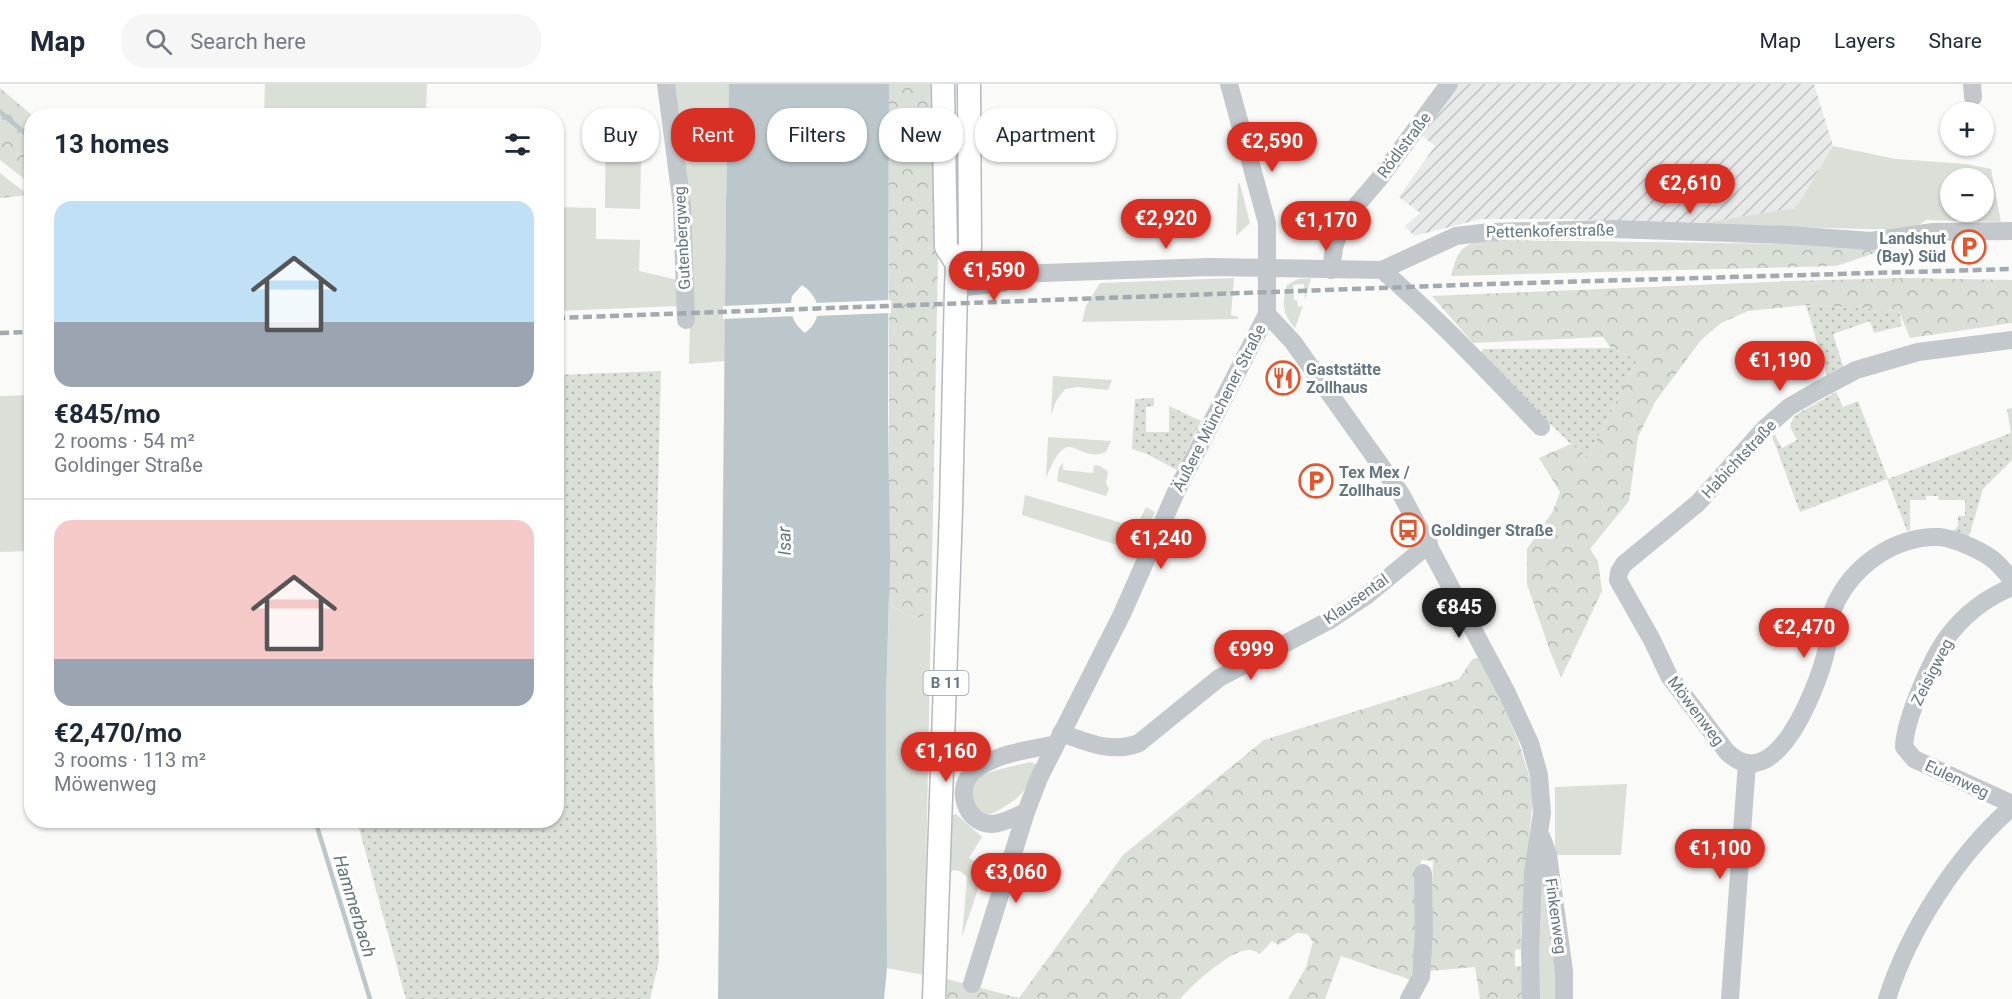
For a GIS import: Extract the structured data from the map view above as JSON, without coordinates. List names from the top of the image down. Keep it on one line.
{"streets":{"main road":["B 11"],"street":["Rödlstraße","Pettenkoferstraße","Gutenbergweg","Äußere Münchener Straße","Habichtstraße","Klausental","Zeisigweg","Möwenweg","Eulenweg","Finkenweg"]},"crossings":[["Rödlstraße","Pettenkoferstraße"],["Pettenkoferstraße","Äußere Münchener Straße"],["Äußere Münchener Straße","Klausental"],["Habichtstraße","Möwenweg"],["Zeisigweg","Eulenweg"]],"water":["Isar","Hammerbach"],"places":{"parking":["Landshut (Bay) Süd","Tex Mex / Zollhaus"],"restaurant":["Gaststätte Zollhaus"],"bus stop":["Goldinger Straße"]},"page":{"header":"Map","search":"Search here","nav":["Map","Layers","Share"],"map_buttons":["+","−"],"chip":["Buy","Rent","Filters","New","Apartment"],"heading":"13 homes","price":["€2,590","€2,610","€2,920","€1,170","€1,590","€1,190","€1,240","€845","€2,470","€999","€1,160","€1,100","€3,060"],"list":[{"name":"€845/mo","note":"2 rooms · 54 m² · Goldinger Straße"},{"name":"€2,470/mo","note":"3 rooms · 113 m² · Möwenweg"}]}}
